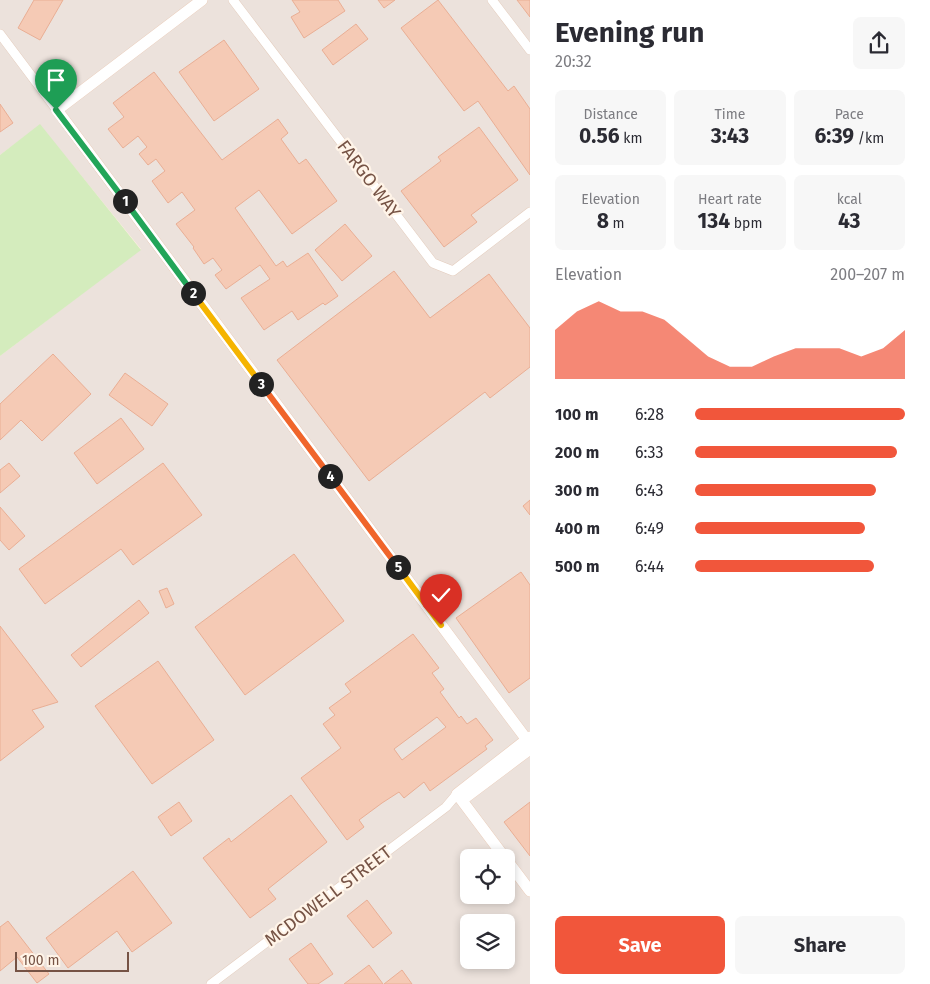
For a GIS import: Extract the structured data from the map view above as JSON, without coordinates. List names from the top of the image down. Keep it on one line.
{"streets":{"street":["FARGO WAY","MCDOWELL STREET"]},"scale_bar":"100 m","page":{"heading":["Evening run","20:32"],"stats":[["Distance","0.56 km"],["Time","3:43"],["Pace","6:39 /km"],["Elevation","8 m"],["Heart rate","134 bpm"],["kcal","43"]],"pins":["1","2","3","4","5"],"chart":["Elevation","200–207 m"],"list":[{"name":"100 m","note":"6:28"},{"name":"200 m","note":"6:33"},{"name":"300 m","note":"6:43"},{"name":"400 m","note":"6:49"},{"name":"500 m","note":"6:44"}],"buttons":["Save","Share"],"scale":"100 m"}}
